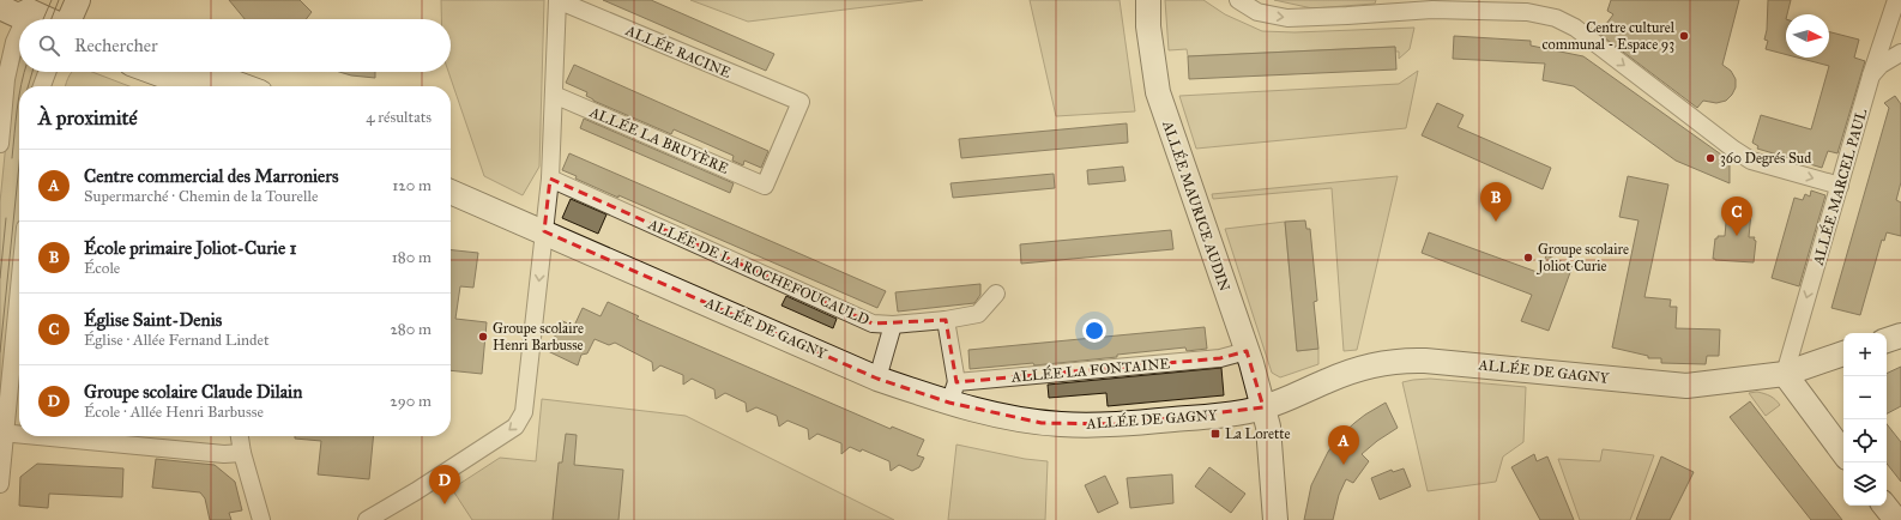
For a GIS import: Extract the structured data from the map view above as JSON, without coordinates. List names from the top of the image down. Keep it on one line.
{"streets":{"main road":["ALLÉE MAURICE AUDIN","ALLÉE DE GAGNY"],"street":["ALLÉE RACINE","ALLÉE LA BRUYÈRE","ALLÉE MARCEL PAUL","ALLÉE DE LA ROCHEFOUCAULD","ALLÉE LA FONTAINE"]},"crossings":[["ALLÉE RACINE","ALLÉE LA BRUYÈRE"],["ALLÉE MARCEL PAUL","ALLÉE DE GAGNY"],["ALLÉE MAURICE AUDIN","ALLÉE DE GAGNY"],["ALLÉE MAURICE AUDIN","ALLÉE LA FONTAINE"],["ALLÉE DE GAGNY","ALLÉE LA FONTAINE"]],"one_way":["ALLÉE MARCEL PAUL"],"places":{"other":["Centre culturel communal - Espace 93","360 Degrés Sud","Groupe scolaire Joliot Curie","Groupe scolaire Henri Barbusse"],"transit":["La Lorette"]},"north":"right","page":{"search":"Rechercher","heading":["À proximité","4 résultats"],"list":[{"mark":"A","name":"Centre commercial des Marroniers","note":"Supermarché · Chemin de la Tourelle","value":"120 m"},{"mark":"B","name":"École primaire Joliot-Curie 1","note":"École","value":"180 m"},{"mark":"C","name":"Église Saint-Denis","note":"Église · Allée Fernand Lindet","value":"280 m"},{"mark":"D","name":"Groupe scolaire Claude Dilain","note":"École · Allée Henri Barbusse","value":"290 m"}],"pins":["B","C","A","D"],"map_buttons":["+","−"]}}
